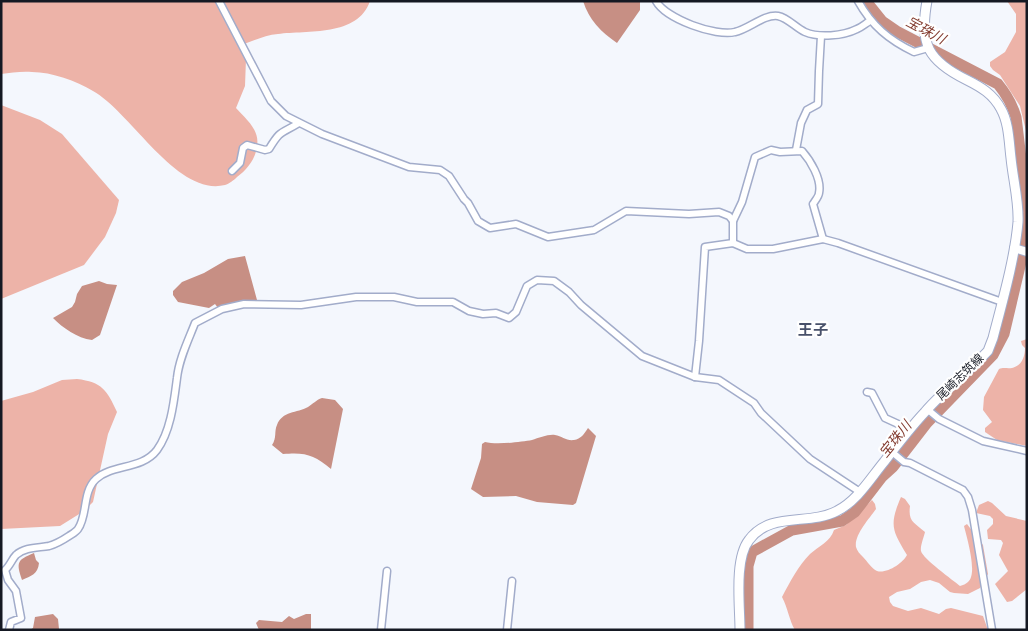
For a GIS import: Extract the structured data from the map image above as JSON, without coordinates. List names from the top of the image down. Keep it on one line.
{"streets":{"main road":["尾崎志筑線"]},"districts":["王子"],"water":["宝珠川"]}
